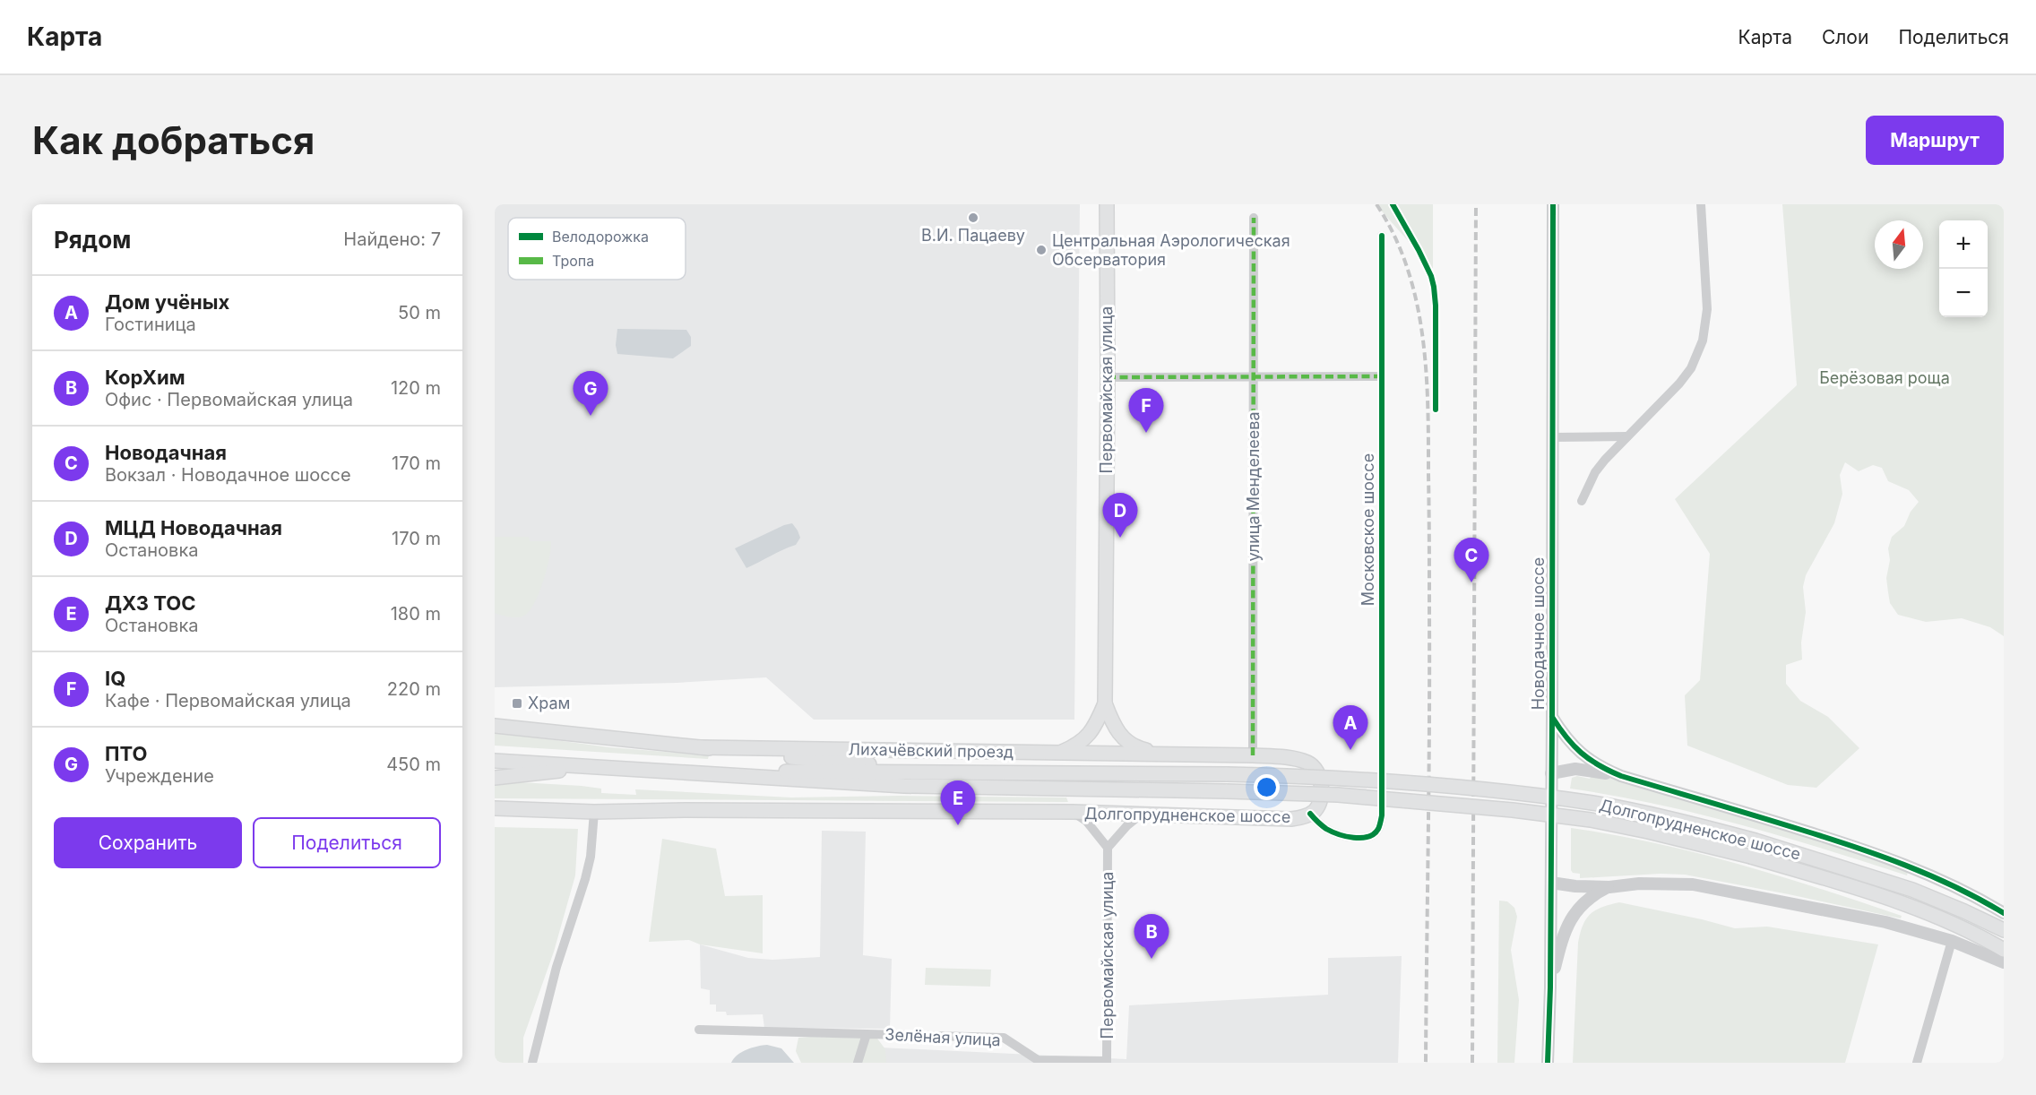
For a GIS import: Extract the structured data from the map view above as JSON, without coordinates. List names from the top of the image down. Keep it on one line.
{"streets":{"main road":["Первомайская улица","Лихачёвский проезд","Долгопрудненское шоссе"],"street":["улица Менделеева","Московское шоссе","Новодачное шоссе","Зелёная улица"]},"crossings":[["Первомайская улица","Долгопрудненское шоссе"],["Первомайская улица","Зелёная улица"],["улица Менделеева","Долгопрудненское шоссе"],["Московское шоссе","Долгопрудненское шоссе"],["Лихачёвский проезд","Долгопрудненское шоссе"]],"parks":["Берёзовая роща"],"places":{"other":["В.И. Пацаеву","Центральная Аэрологическая Обсерватория"],"transit":["Храм"]},"legend":["Велодорожка","Тропа"],"north":"top","page":{"header":"Карта","nav":["Карта","Слои","Поделиться"],"buttons":["Маршрут",["Сохранить","Поделиться"]],"title":"Как добраться","heading":["Рядом","Найдено: 7"],"map_buttons":["+","−"],"list":[{"mark":"A","name":"Дом учёных","note":"Гостиница","value":"50 m"},{"mark":"B","name":"КорХим","note":"Офис · Первомайская улица","value":"120 m"},{"mark":"C","name":"Новодачная","note":"Вокзал · Новодачное шоссе","value":"170 m"},{"mark":"D","name":"МЦД Новодачная","note":"Остановка","value":"170 m"},{"mark":"E","name":"ДХЗ ТОС","note":"Остановка","value":"180 m"},{"mark":"F","name":"IQ","note":"Кафе · Первомайская улица","value":"220 m"},{"mark":"G","name":"ПТО","note":"Учреждение","value":"450 m"}],"pins":["G","F","D","C","A","E","B"]}}
